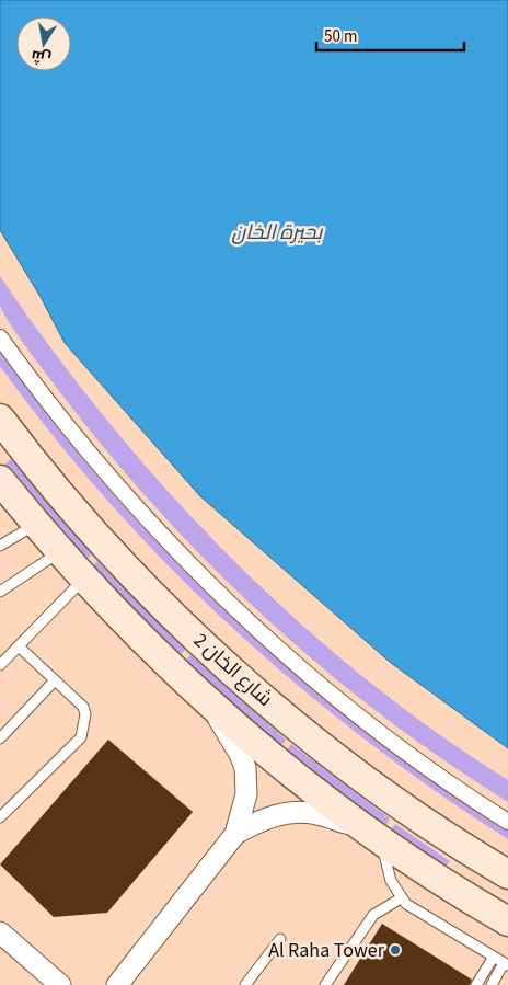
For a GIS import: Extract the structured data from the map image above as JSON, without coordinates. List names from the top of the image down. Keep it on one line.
{"streets":{"main road":["شارع الخان 2"]},"water":["بحيرة الخان"],"places":["Al Raha Tower"],"scale_bar":"50 m","north":"bottom"}
